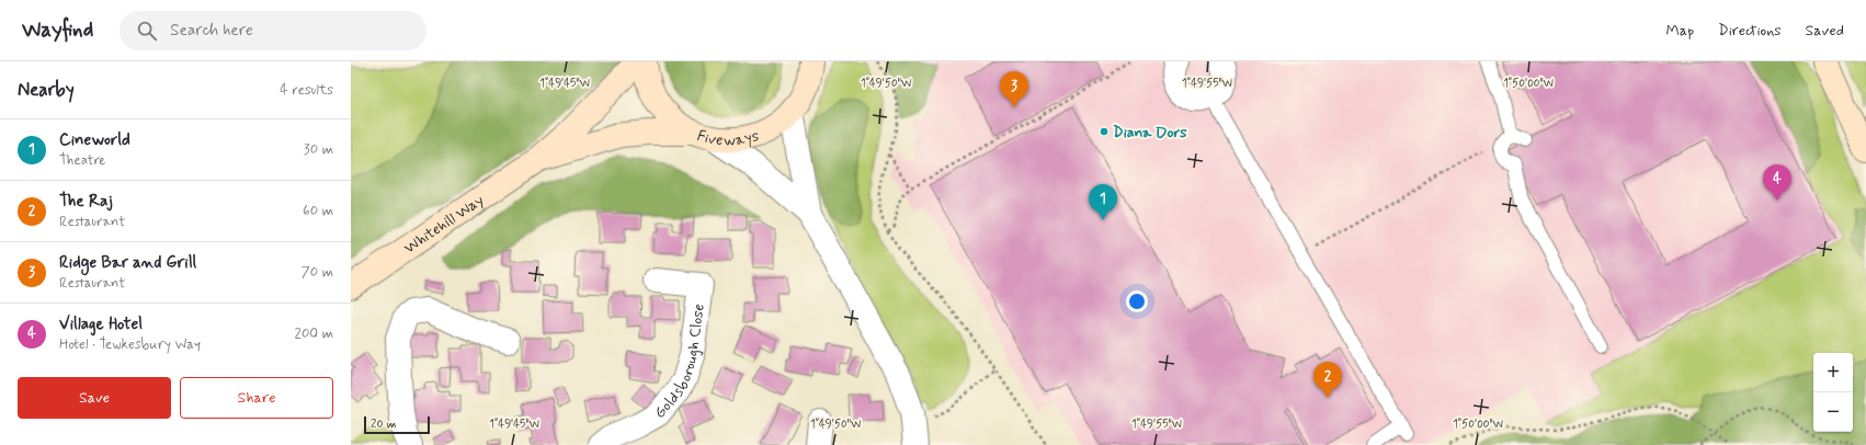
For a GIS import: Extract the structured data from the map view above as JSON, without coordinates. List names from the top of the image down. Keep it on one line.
{"streets":{"main road":["Fiveways","Whitehill Way"],"street":["Goldsborough Close"]},"crossings":[["Fiveways","Whitehill Way"]],"places":["Diana Dors"],"scale_bar":"20 m","page":{"header":"Wayfind","search":"Search here","nav":["Map","Directions","Saved"],"heading":["Nearby","4 results"],"pins":["3","4","1","2"],"list":[{"mark":"1","name":"Cineworld","note":"Theatre","value":"30 m"},{"mark":"2","name":"The Raj","note":"Restaurant","value":"60 m"},{"mark":"3","name":"Ridge Bar and Grill","note":"Restaurant","value":"70 m"},{"mark":"4","name":"Village Hotel","note":"Hotel · Tewkesbury Way","value":"200 m"}],"map_buttons":["+","−"],"buttons":["Save","Share"],"scale":"20 m"},"coordinates":["1°49'45\"W","1°49'50\"W","1°49'55\"W","1°50'00\"W"]}
